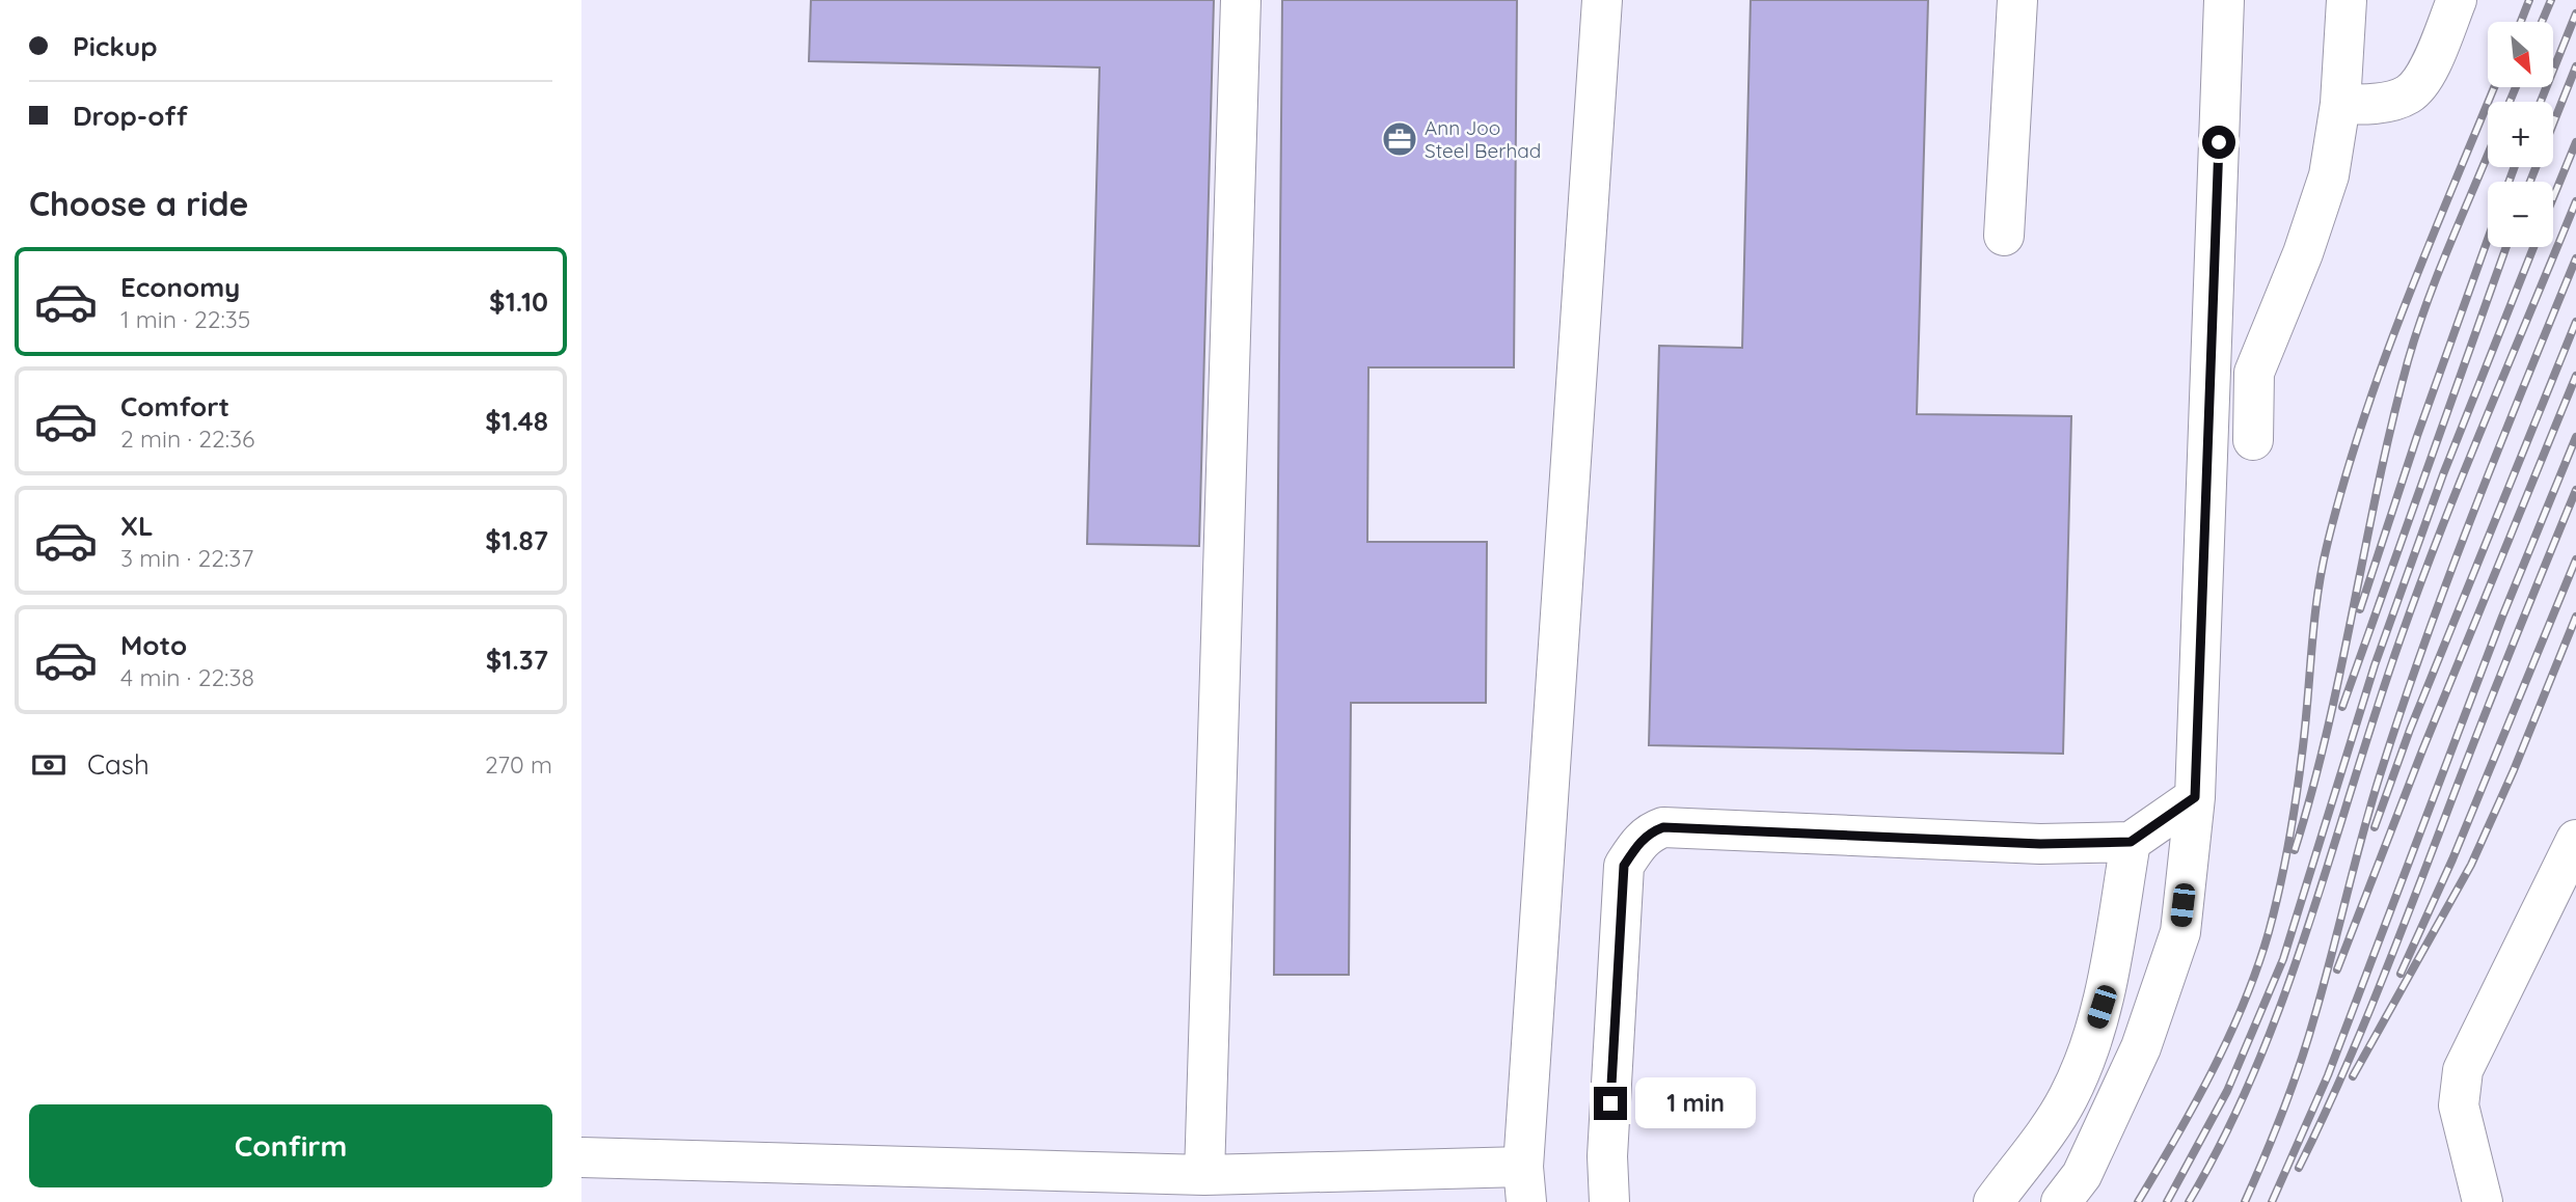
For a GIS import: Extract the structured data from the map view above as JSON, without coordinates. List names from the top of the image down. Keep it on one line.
{"places":{"office":["Ann Joo Steel Berhad"]},"north":"bottom right","page":{"banner":["Pickup","Drop-off"],"map_buttons":["+","−"],"heading":"Choose a ride","list":[{"name":"Economy","note":"1 min · 22:35","value":"$1.10"},{"name":"Comfort","note":"2 min · 22:36","value":"$1.48"},{"name":"XL","note":"3 min · 22:37","value":"$1.87"},{"name":"Moto","note":"4 min · 22:38","value":"$1.37"}],"pay":["Cash","270 m"],"bubble":"1 min","buttons":"Confirm"}}
